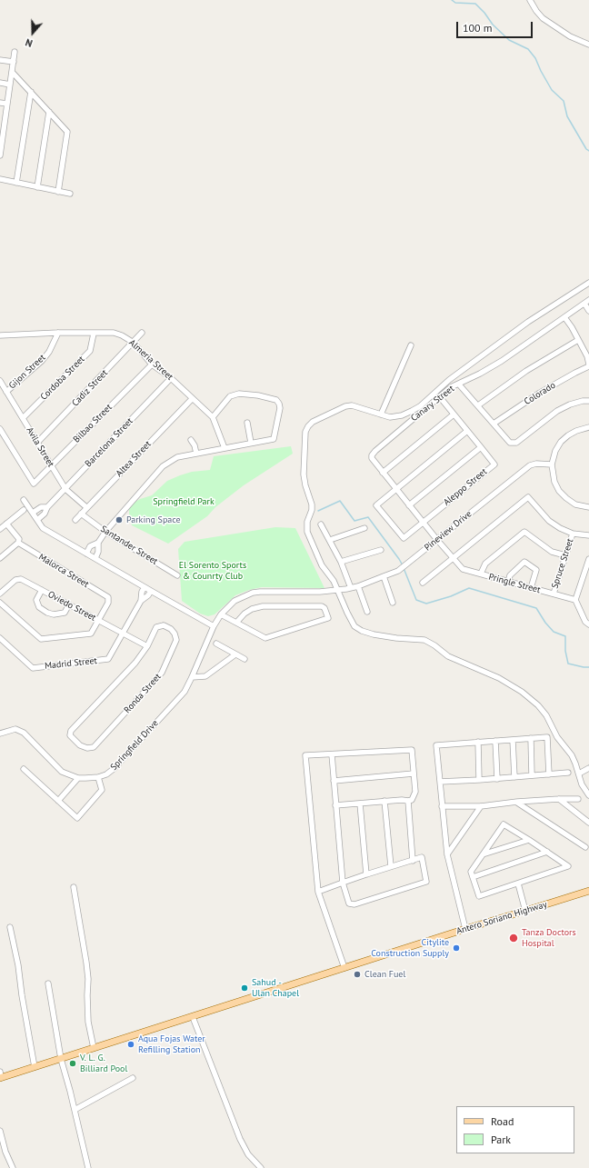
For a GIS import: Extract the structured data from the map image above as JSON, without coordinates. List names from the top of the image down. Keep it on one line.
{"streets":{"main road":["Antero Soriano Highway"],"street":["Almeria Street","Gijon Street","Cordoba Street","Cadiz Street","Colorado","Canary Street","Bilbao Street","Barcelona Street","Avila Street","Altea Street","Aleppo Street","Pineview Drive","Santander Street","Spruce Street","Malorca Street","Pringle Street","Oviedo Street","Madrid Street","Ronda Street","Springfield Drive"]},"crossings":[["Almeria Street","Gijon Street"],["Almeria Street","Cordoba Street"],["Almeria Street","Cadiz Street"],["Almeria Street","Bilbao Street"],["Almeria Street","Barcelona Street"],["Almeria Street","Altea Street"],["Gijon Street","Avila Street"],["Cordoba Street","Avila Street"],["Cadiz Street","Avila Street"],["Canary Street","Aleppo Street"],["Canary Street","Pineview Drive"],["Canary Street","Pringle Street"],["Bilbao Street","Avila Street"],["Barcelona Street","Avila Street"],["Avila Street","Altea Street"],["Altea Street","Santander Street"],["Pineview Drive","Pringle Street"],["Pineview Drive","Springfield Drive"],["Spruce Street","Pringle Street"],["Malorca Street","Oviedo Street"],["Oviedo Street","Madrid Street"],["Oviedo Street","Ronda Street"]],"parks":["Springfield Park","El Sorento Sports & Counrty Club"],"places":["Parking Space","Tanza Doctors Hospital","Citylite Construction Supply","Clean Fuel","Sahud - Ulan Chapel","Aqua Fojas Water Refilling Station","V. L. G. Billiard Pool"],"legend":["Road","Park"],"scale_bar":"100 m","north":"bottom"}
